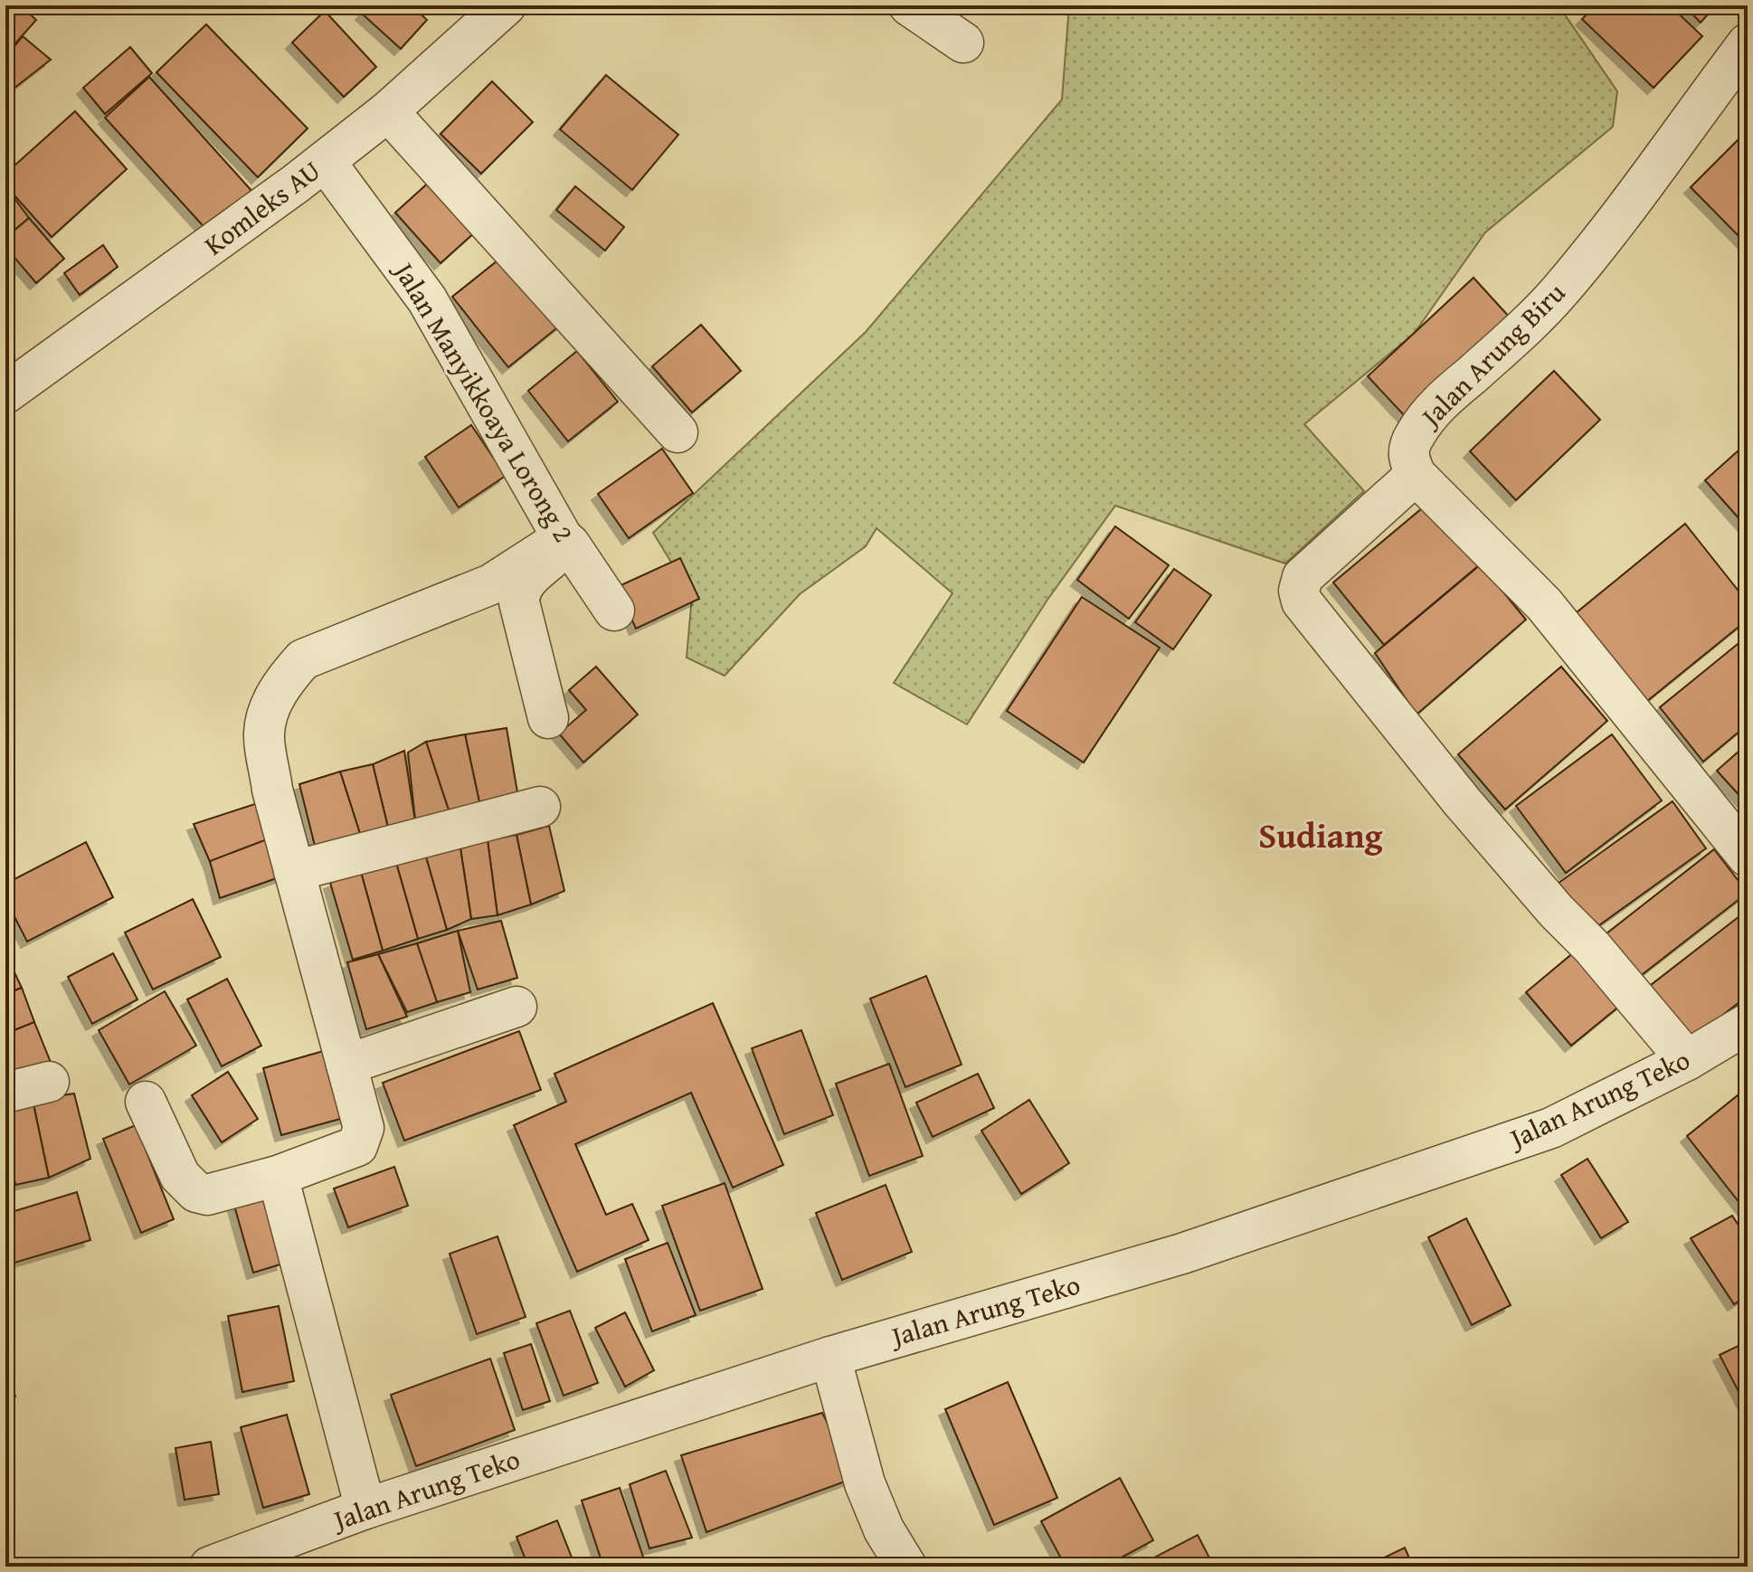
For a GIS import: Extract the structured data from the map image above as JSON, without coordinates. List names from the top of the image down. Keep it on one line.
{"streets":{"street":["Komleks AU","Jalan Arung Biru","Jalan Manyikkoaya Lorong 2","Jalan Arung Teko"]},"crossings":[["Komleks AU","Jalan Manyikkoaya Lorong 2"]],"districts":["Sudiang"]}
